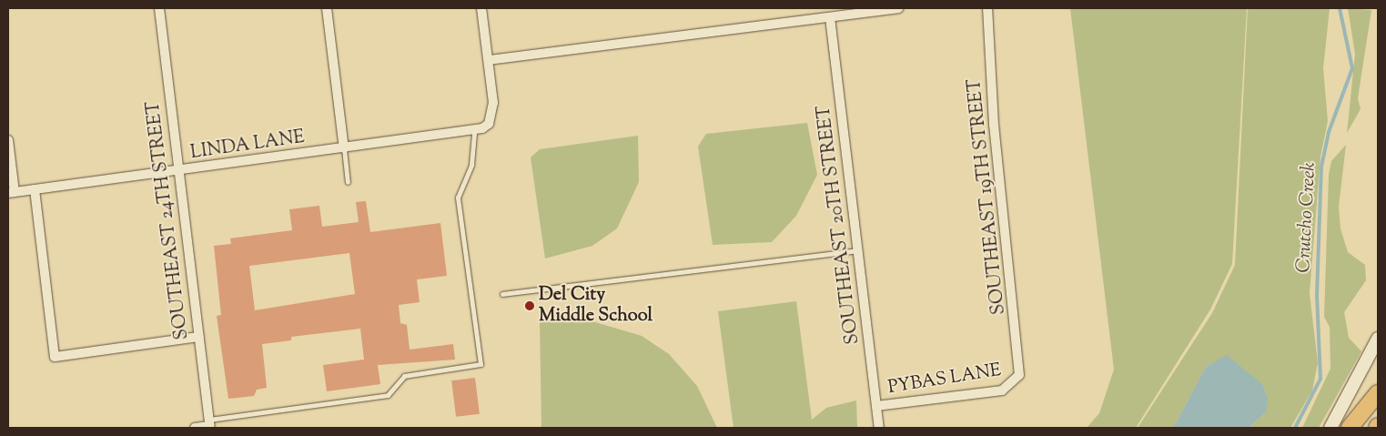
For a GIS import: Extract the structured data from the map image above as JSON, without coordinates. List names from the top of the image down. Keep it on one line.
{"streets":{"street":["LINDA LANE","SOUTHEAST 19TH STREET","SOUTHEAST 24TH STREET","SOUTHEAST 20TH STREET","PYBAS LANE"]},"crossings":[["LINDA LANE","SOUTHEAST 24TH STREET"],["SOUTHEAST 19TH STREET","PYBAS LANE"],["SOUTHEAST 20TH STREET","PYBAS LANE"]],"water":["Crutcho Creek"],"places":["Del City Middle School"]}
